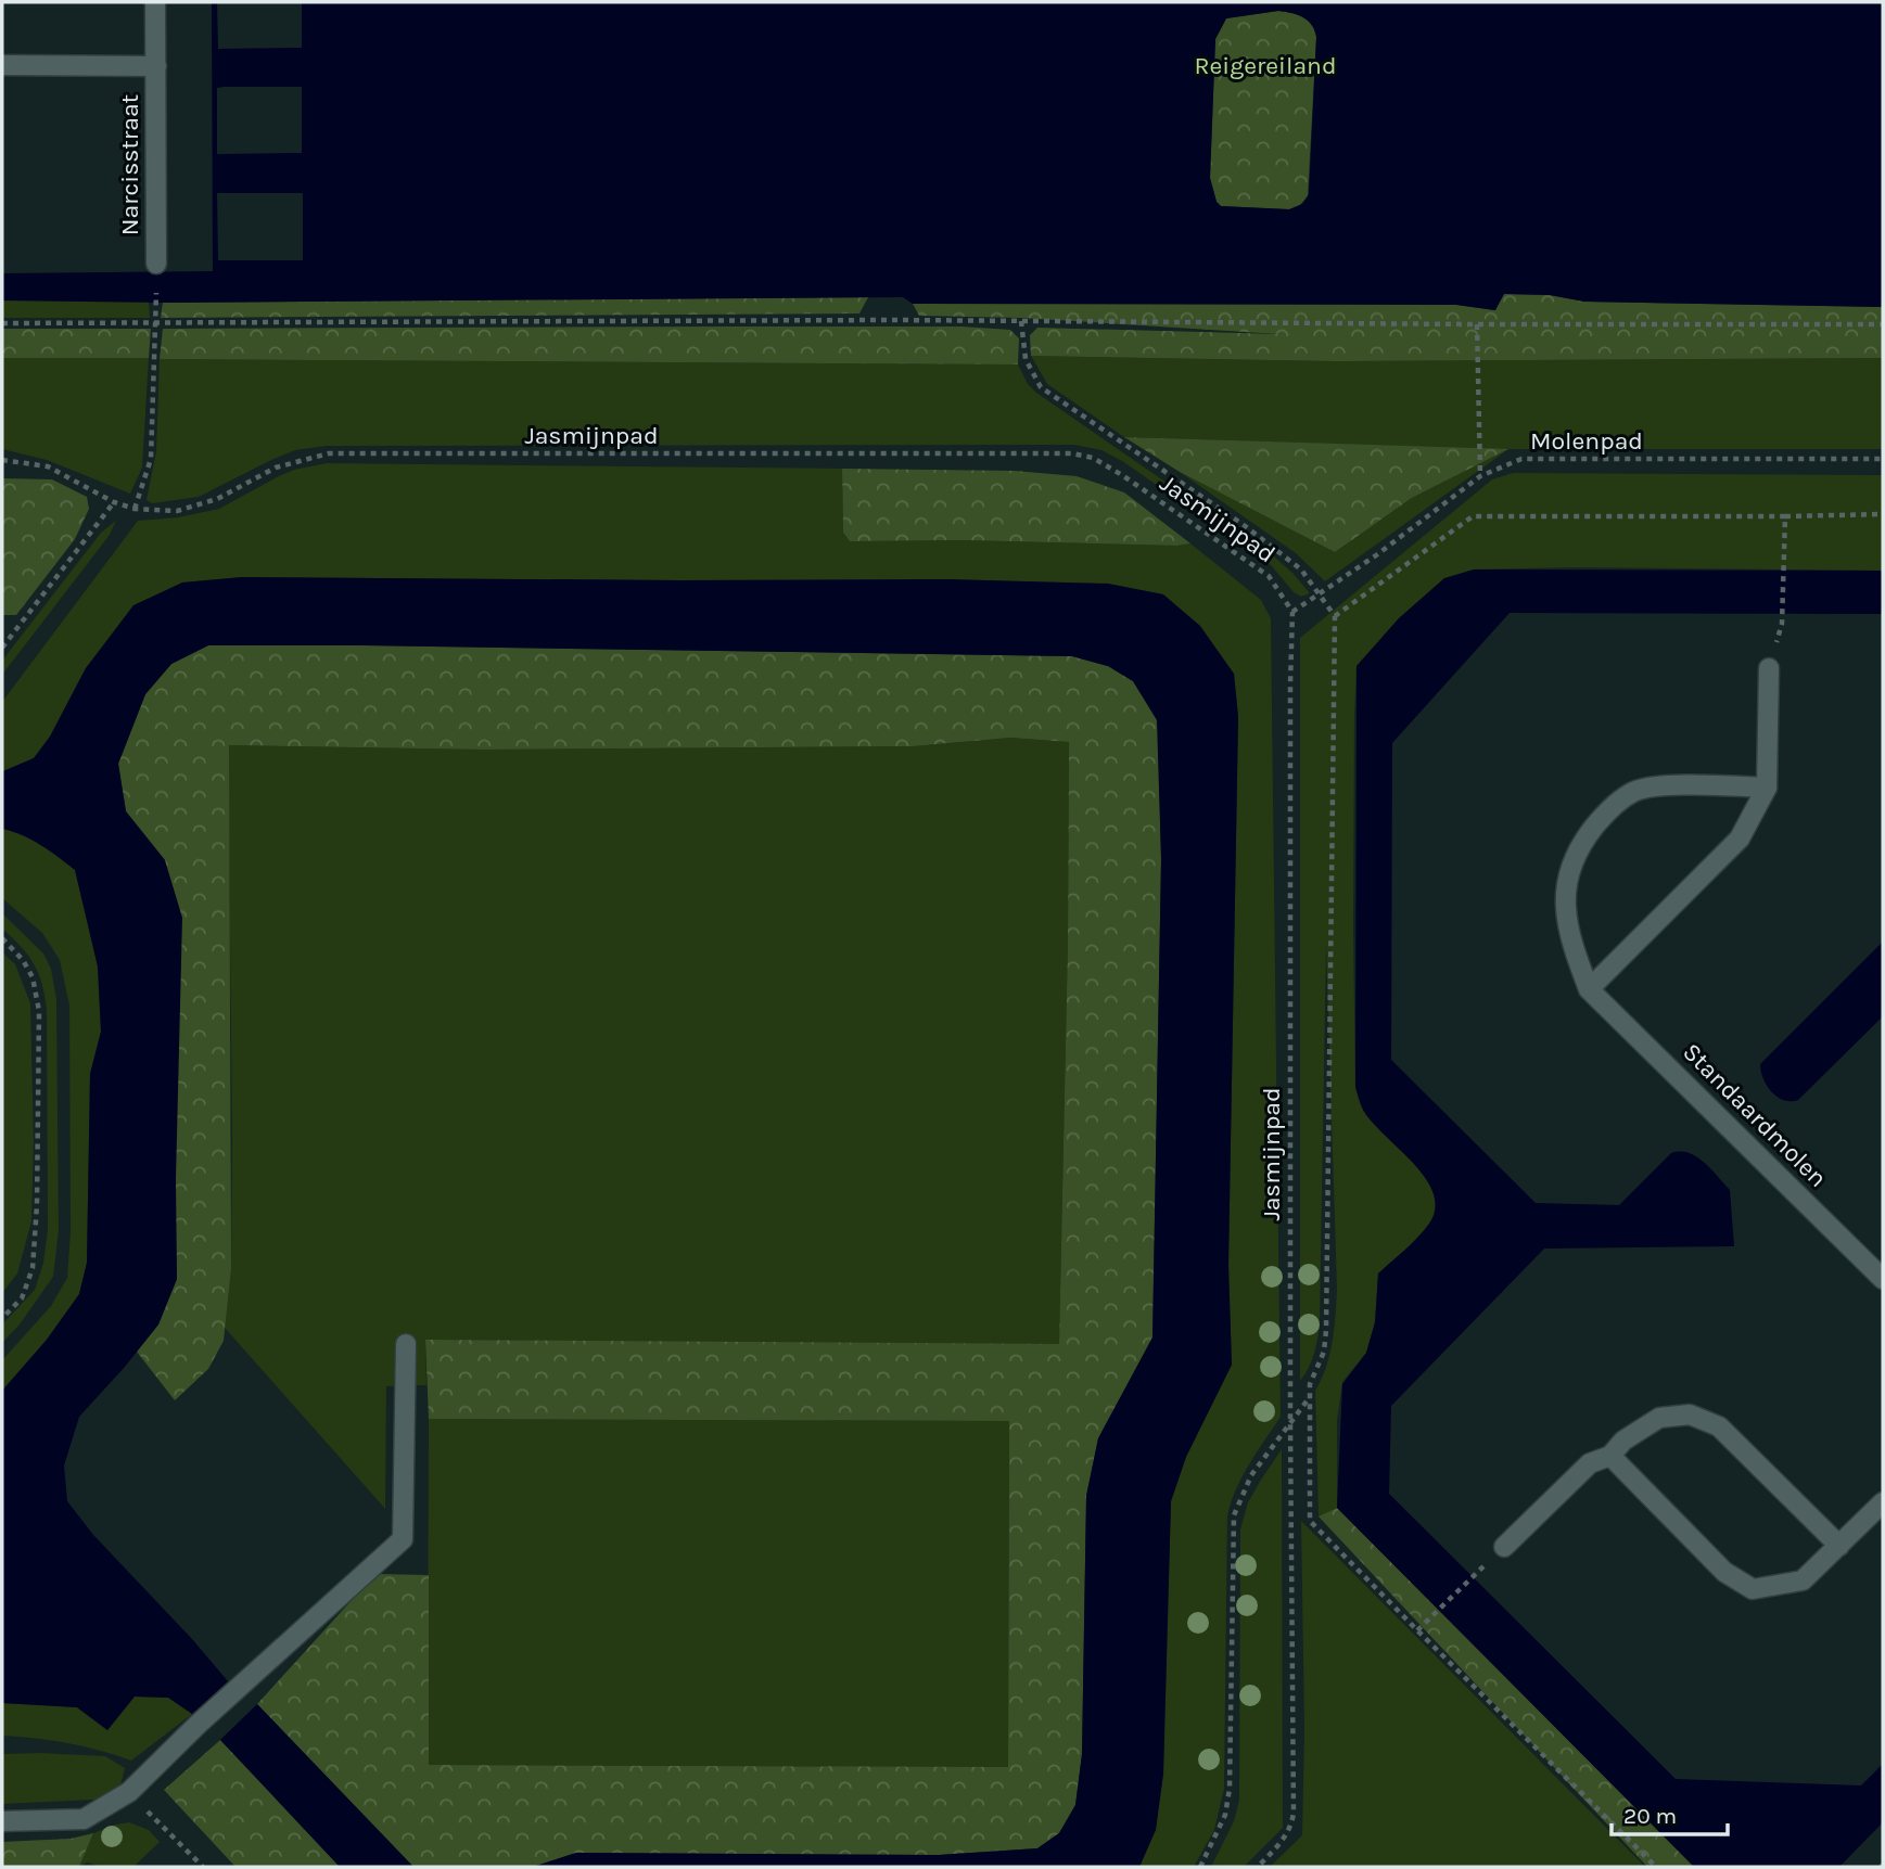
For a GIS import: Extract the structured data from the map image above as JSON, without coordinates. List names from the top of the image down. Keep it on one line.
{"streets":{"street":["Narcisstraat","Standaardmolen"],"path":["Jasmijnpad","Molenpad"]},"crossings":[["Jasmijnpad","Molenpad"]],"parks":["Reigereiland"],"scale_bar":"20 m"}
